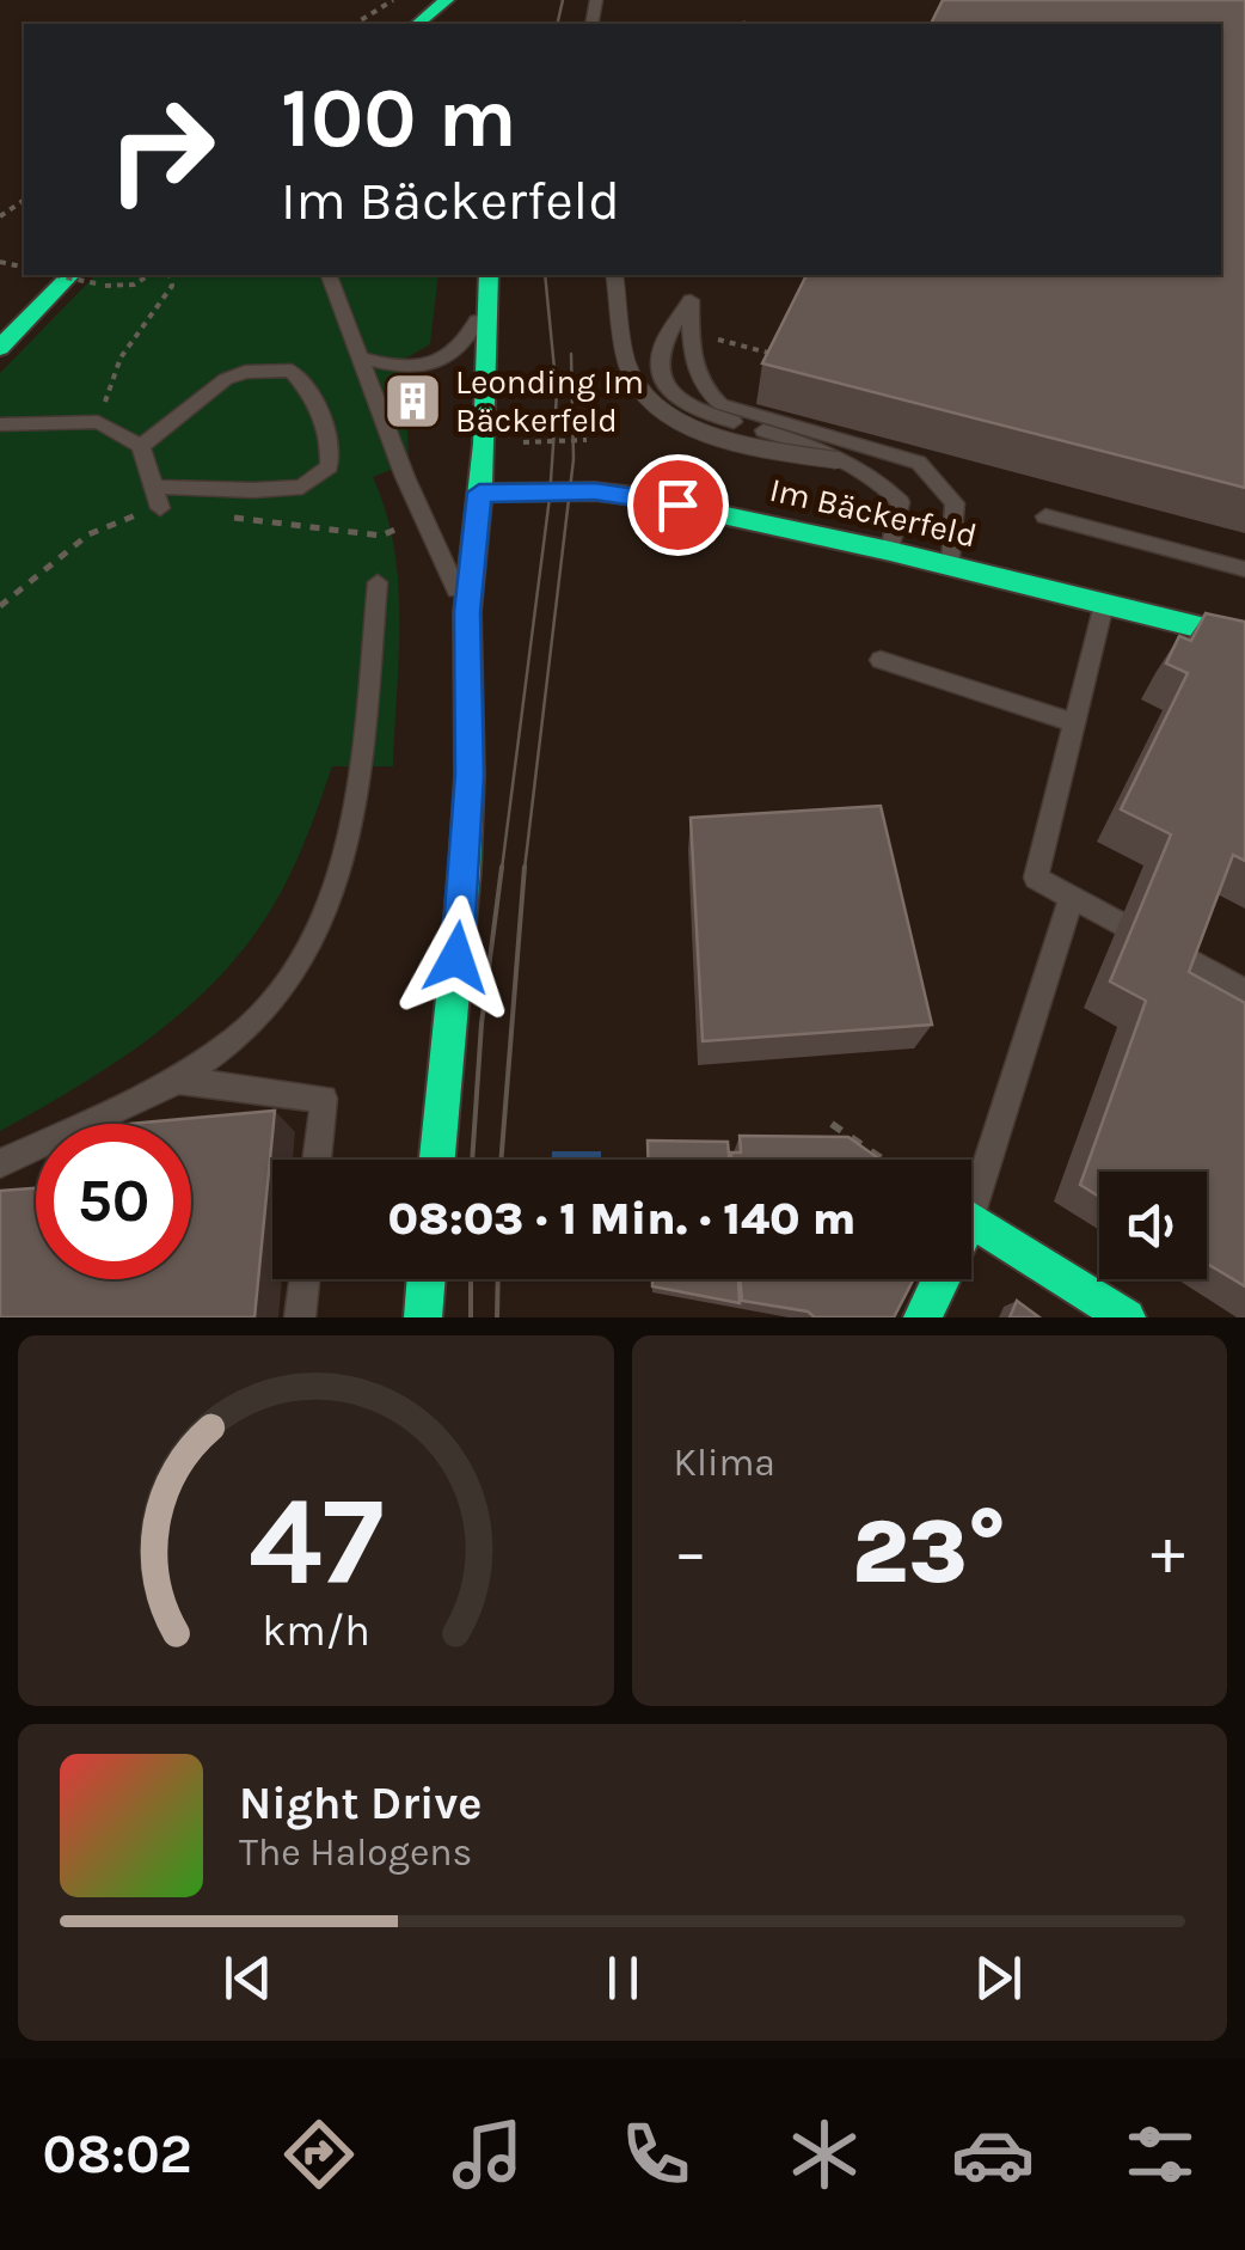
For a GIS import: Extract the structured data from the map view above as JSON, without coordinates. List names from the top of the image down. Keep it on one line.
{"streets":{"main road":["Im Bäckerfeld"]},"places":{"building":["Leonding Im Bäckerfeld"]},"page":{"turn":["100 m","Im Bäckerfeld"],"limit":"50","trip":"08:03 · 1 Min. · 140 m","tile":"Klima","heat":["−","23°","+"],"song":["Night Drive","The Halogens"],"tabs":"08:02","gauge":["47","km/h"]}}
